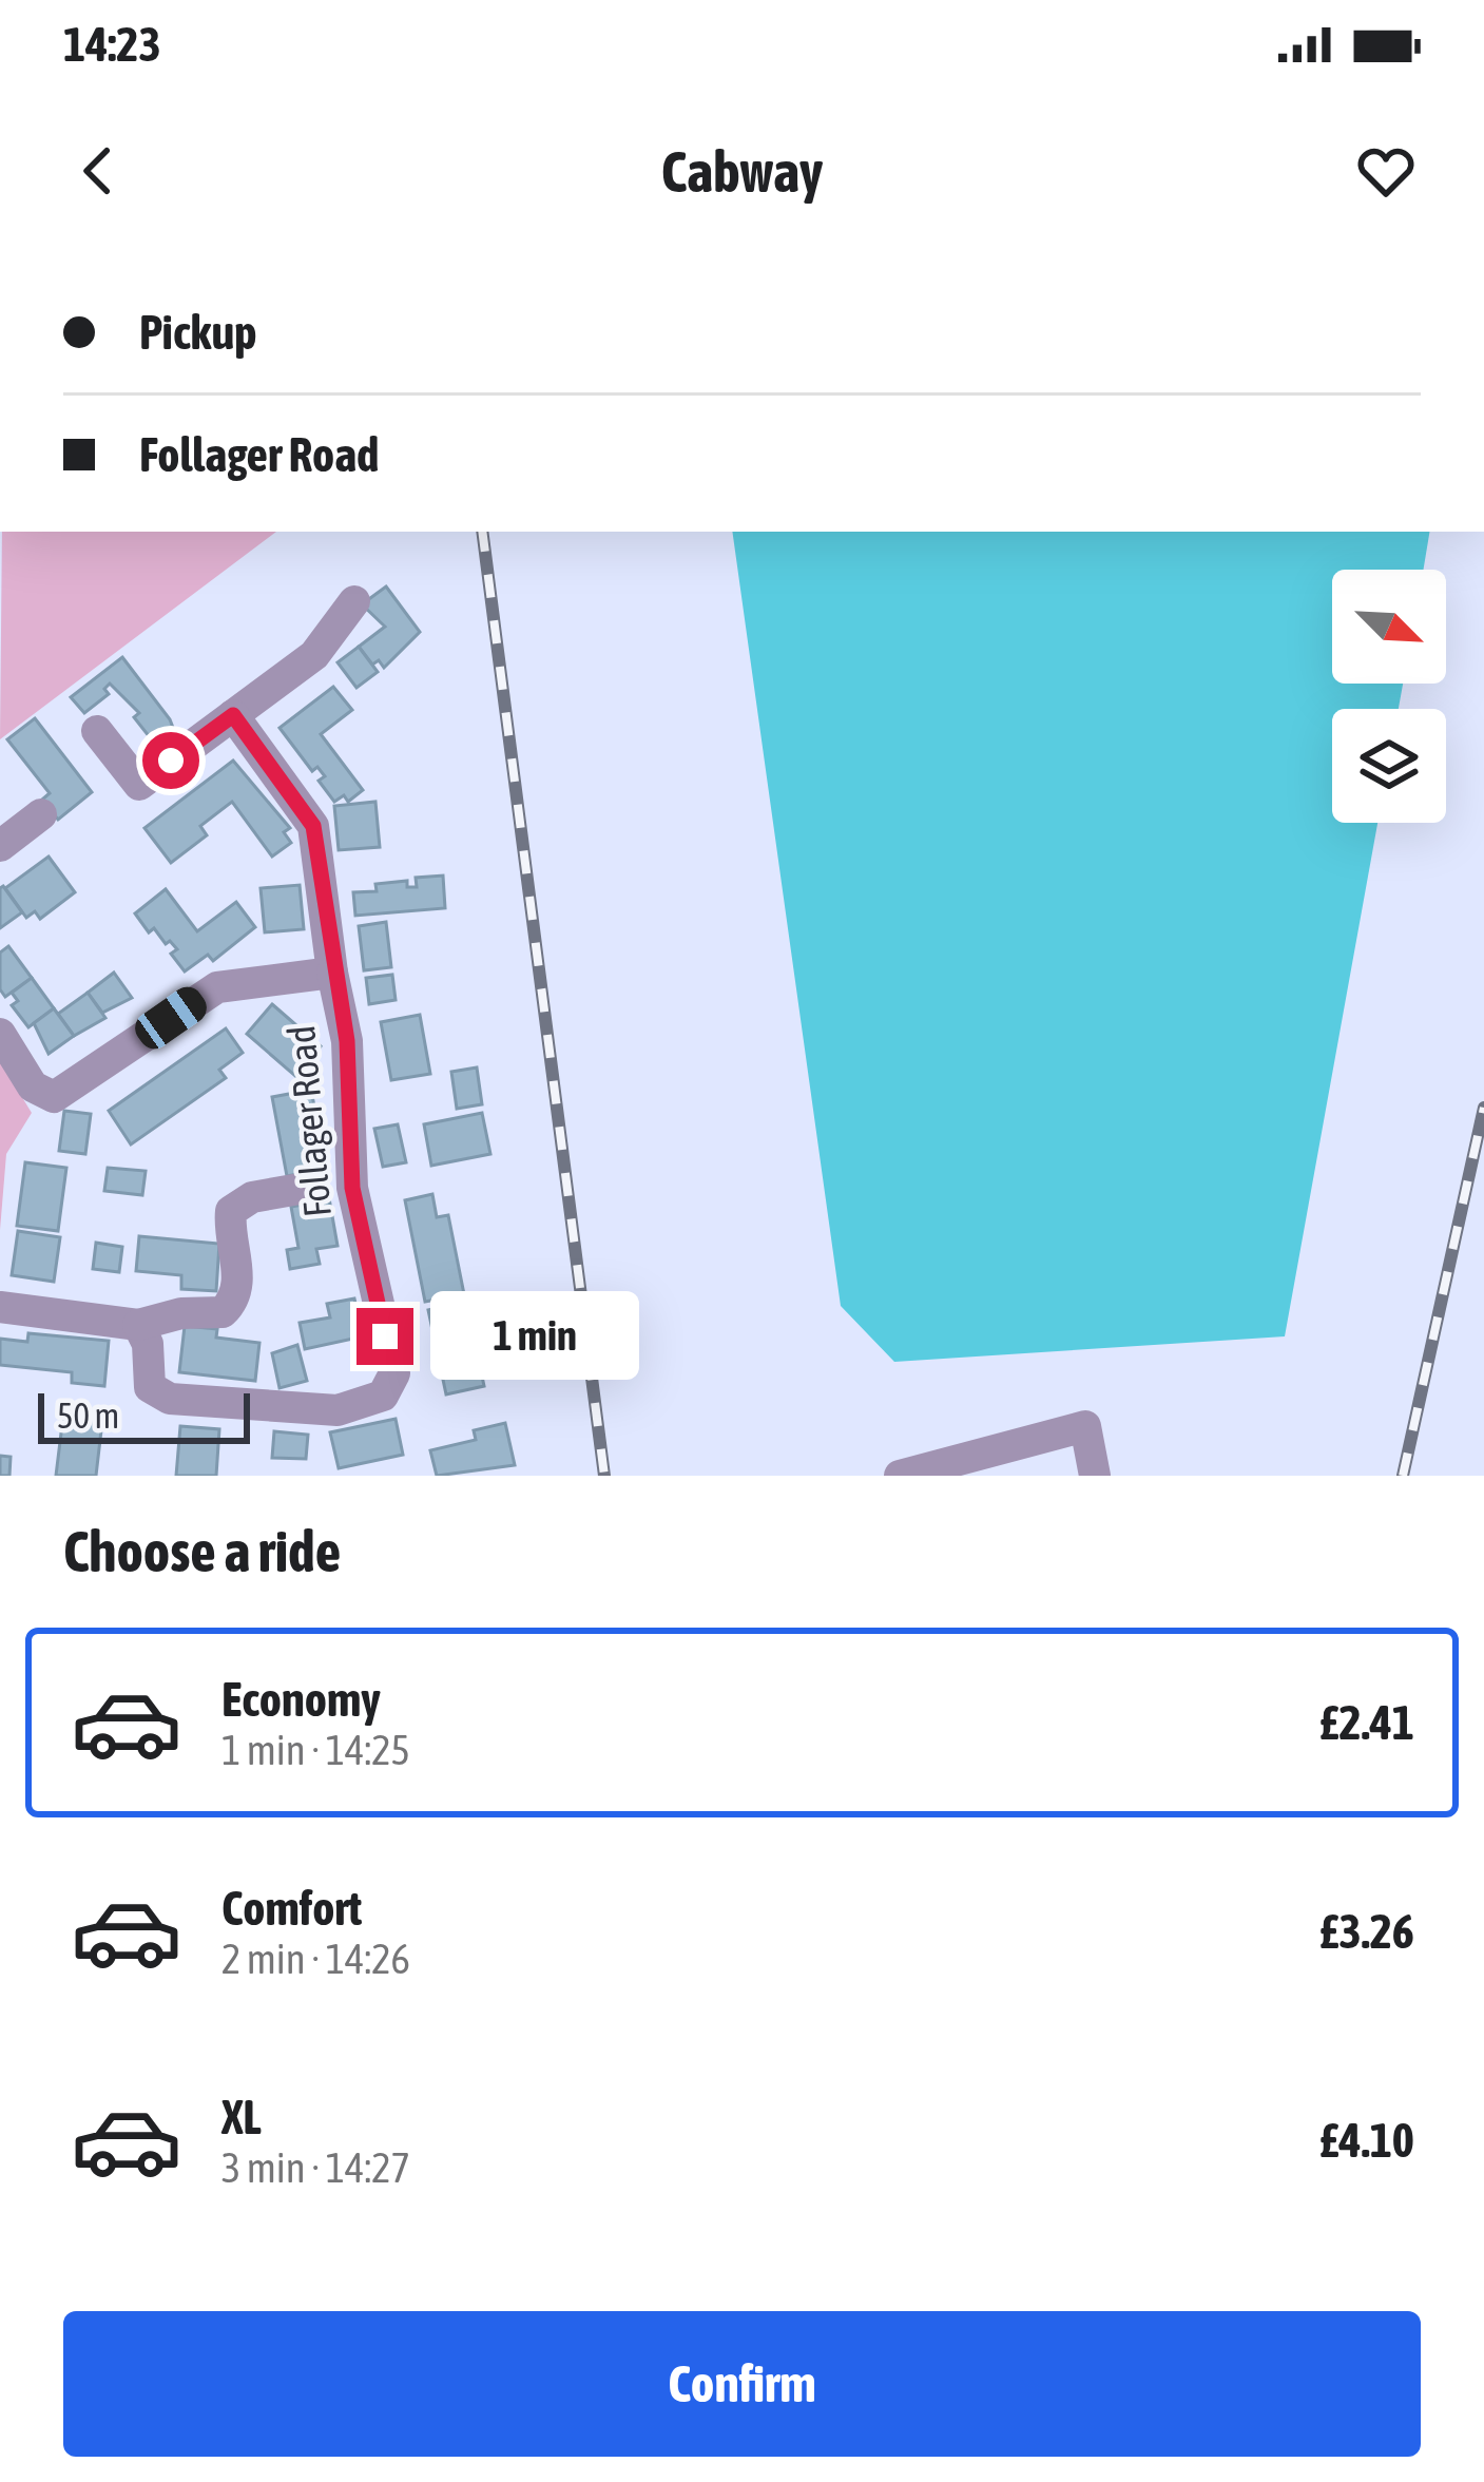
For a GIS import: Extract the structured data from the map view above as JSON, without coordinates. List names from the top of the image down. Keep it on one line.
{"streets":{"street":["Follager Road"]},"scale_bar":"50 m","north":"bottom right","page":{"status":"14:23","header":"Cabway","banner":["Pickup","Follager Road"],"bubble":"1 min","scale":"50 m","heading":"Choose a ride","list":[{"name":"Economy","note":"1 min · 14:25","value":"£2.41"},{"name":"Comfort","note":"2 min · 14:26","value":"£3.26"},{"name":"XL","note":"3 min · 14:27","value":"£4.10"}],"buttons":"Confirm"}}
